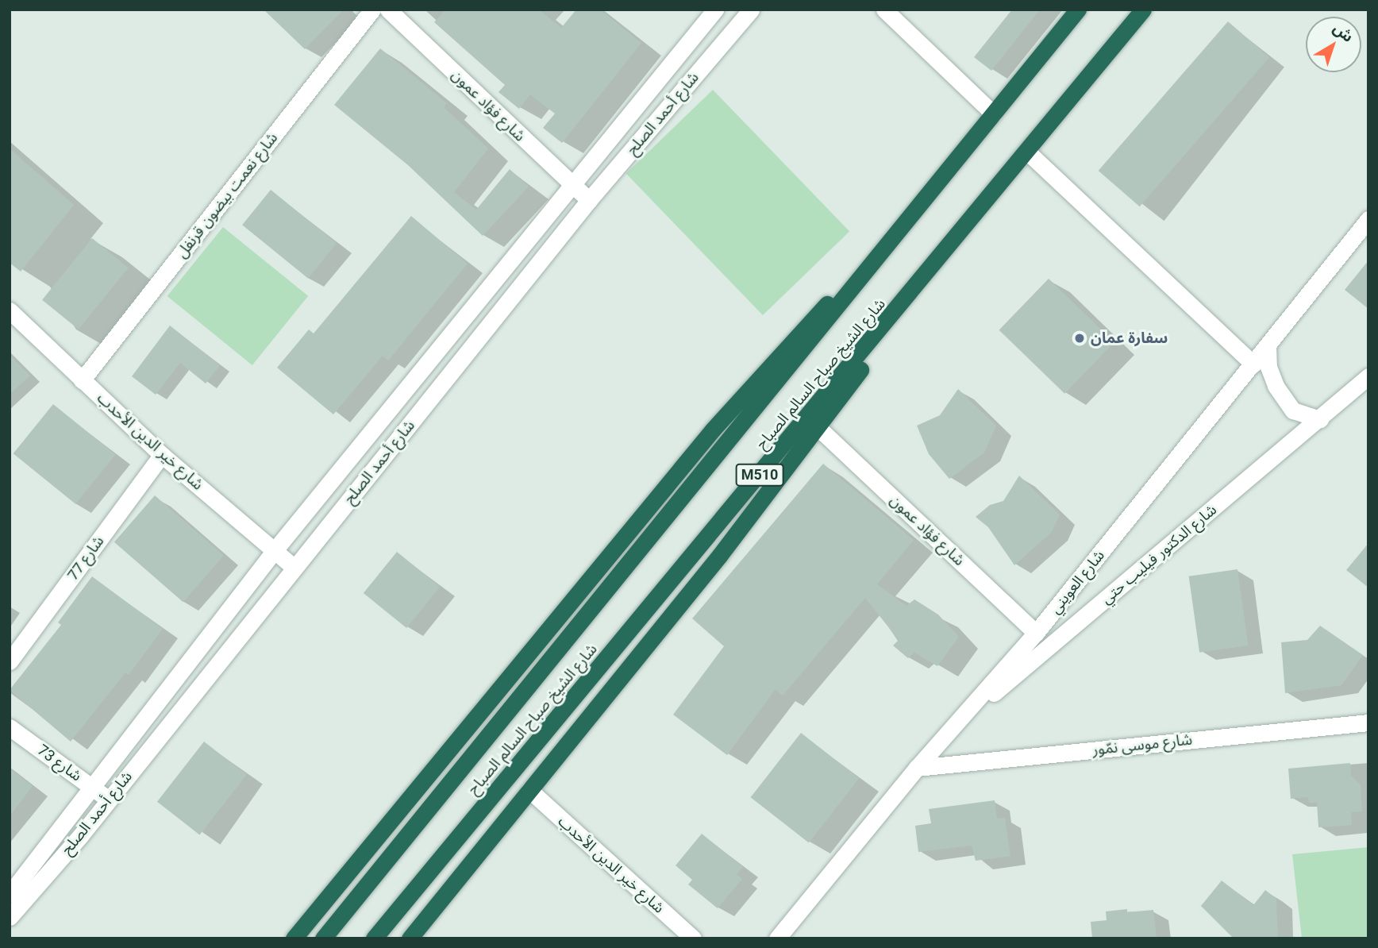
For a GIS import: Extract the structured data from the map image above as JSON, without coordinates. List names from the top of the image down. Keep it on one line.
{"streets":{"highway":["شارع الشيخ صباح السالم الصباح","M510"],"street":["شارع فؤاد عمون","شارع أحمد الصلح","شارع نعمت بيضون قرنفل","شارع خير الدين الأحدب","شارع الدكتور فيليب حتي","شارع 77","شارع العويني","شارع موسى نمّور","شارع 73"]},"crossings":[["شارع فؤاد عمون","شارع أحمد الصلح"],["شارع فؤاد عمون","شارع العويني"],["شارع أحمد الصلح","شارع خير الدين الأحدب"],["شارع أحمد الصلح","شارع 73"],["شارع نعمت بيضون قرنفل","شارع خير الدين الأحدب"],["شارع خير الدين الأحدب","شارع 77"],["شارع الدكتور فيليب حتي","شارع العويني"],["شارع العويني","شارع موسى نمّور"]],"places":["سفارة عمان"],"north":"top right"}
